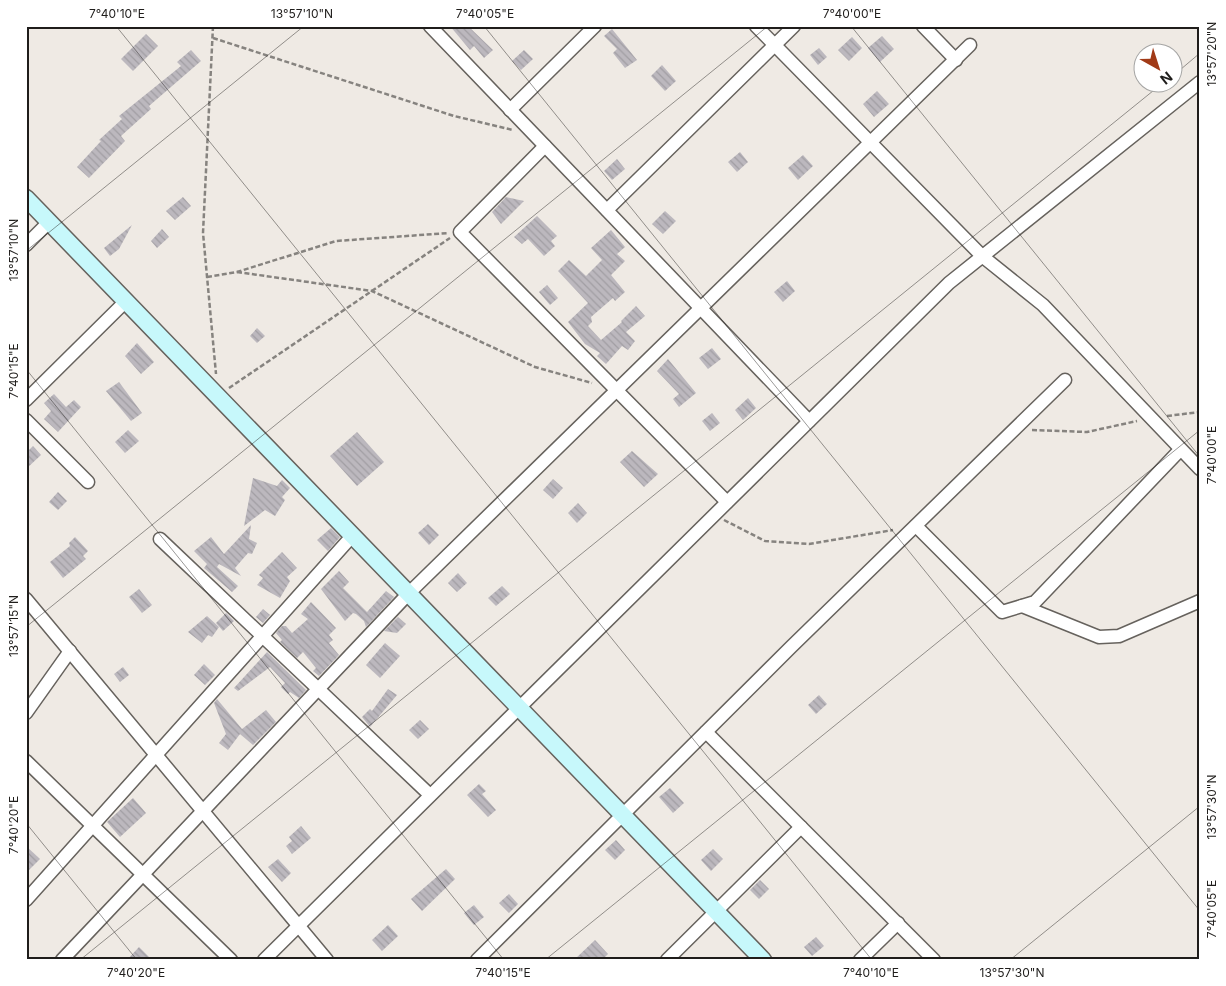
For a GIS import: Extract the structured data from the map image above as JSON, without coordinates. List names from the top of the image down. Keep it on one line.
{"north":"bottom right","coordinates":["7°40'10\"E","13°57'10\"N","7°40'05\"E","7°40'00\"E","13°57'20\"N","7°40'15\"E","13°57'15\"N","13°57'30\"N","7°40'20\"E"]}
